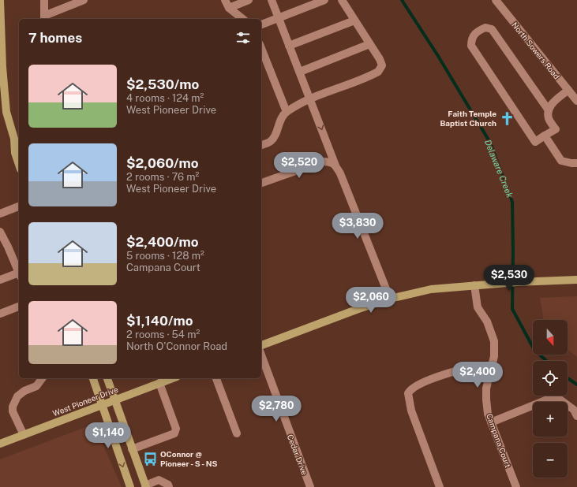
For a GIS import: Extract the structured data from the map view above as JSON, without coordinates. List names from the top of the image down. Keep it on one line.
{"streets":{"main road":["West Pioneer Drive"],"street":["North Sowers Road","Campana Court","Cedar Drive"]},"water":["Delaware Creek"],"places":{"church":["Faith Temple Baptist Church"],"bus stop":["OConnor @ Pioneer - S - NS"]},"north":"bottom","page":{"heading":"7 homes","list":[{"name":"$2,530/mo","note":"4 rooms · 124 m² · West Pioneer Drive"},{"name":"$2,060/mo","note":"2 rooms · 76 m² · West Pioneer Drive"},{"name":"$2,400/mo","note":"5 rooms · 128 m² · Campana Court"},{"name":"$1,140/mo","note":"2 rooms · 54 m² · North O'Connor Road"}],"price":["$2,520","$3,830","$2,530","$2,060","$2,400","$2,780","$1,140"],"map_buttons":["+","−"]}}
